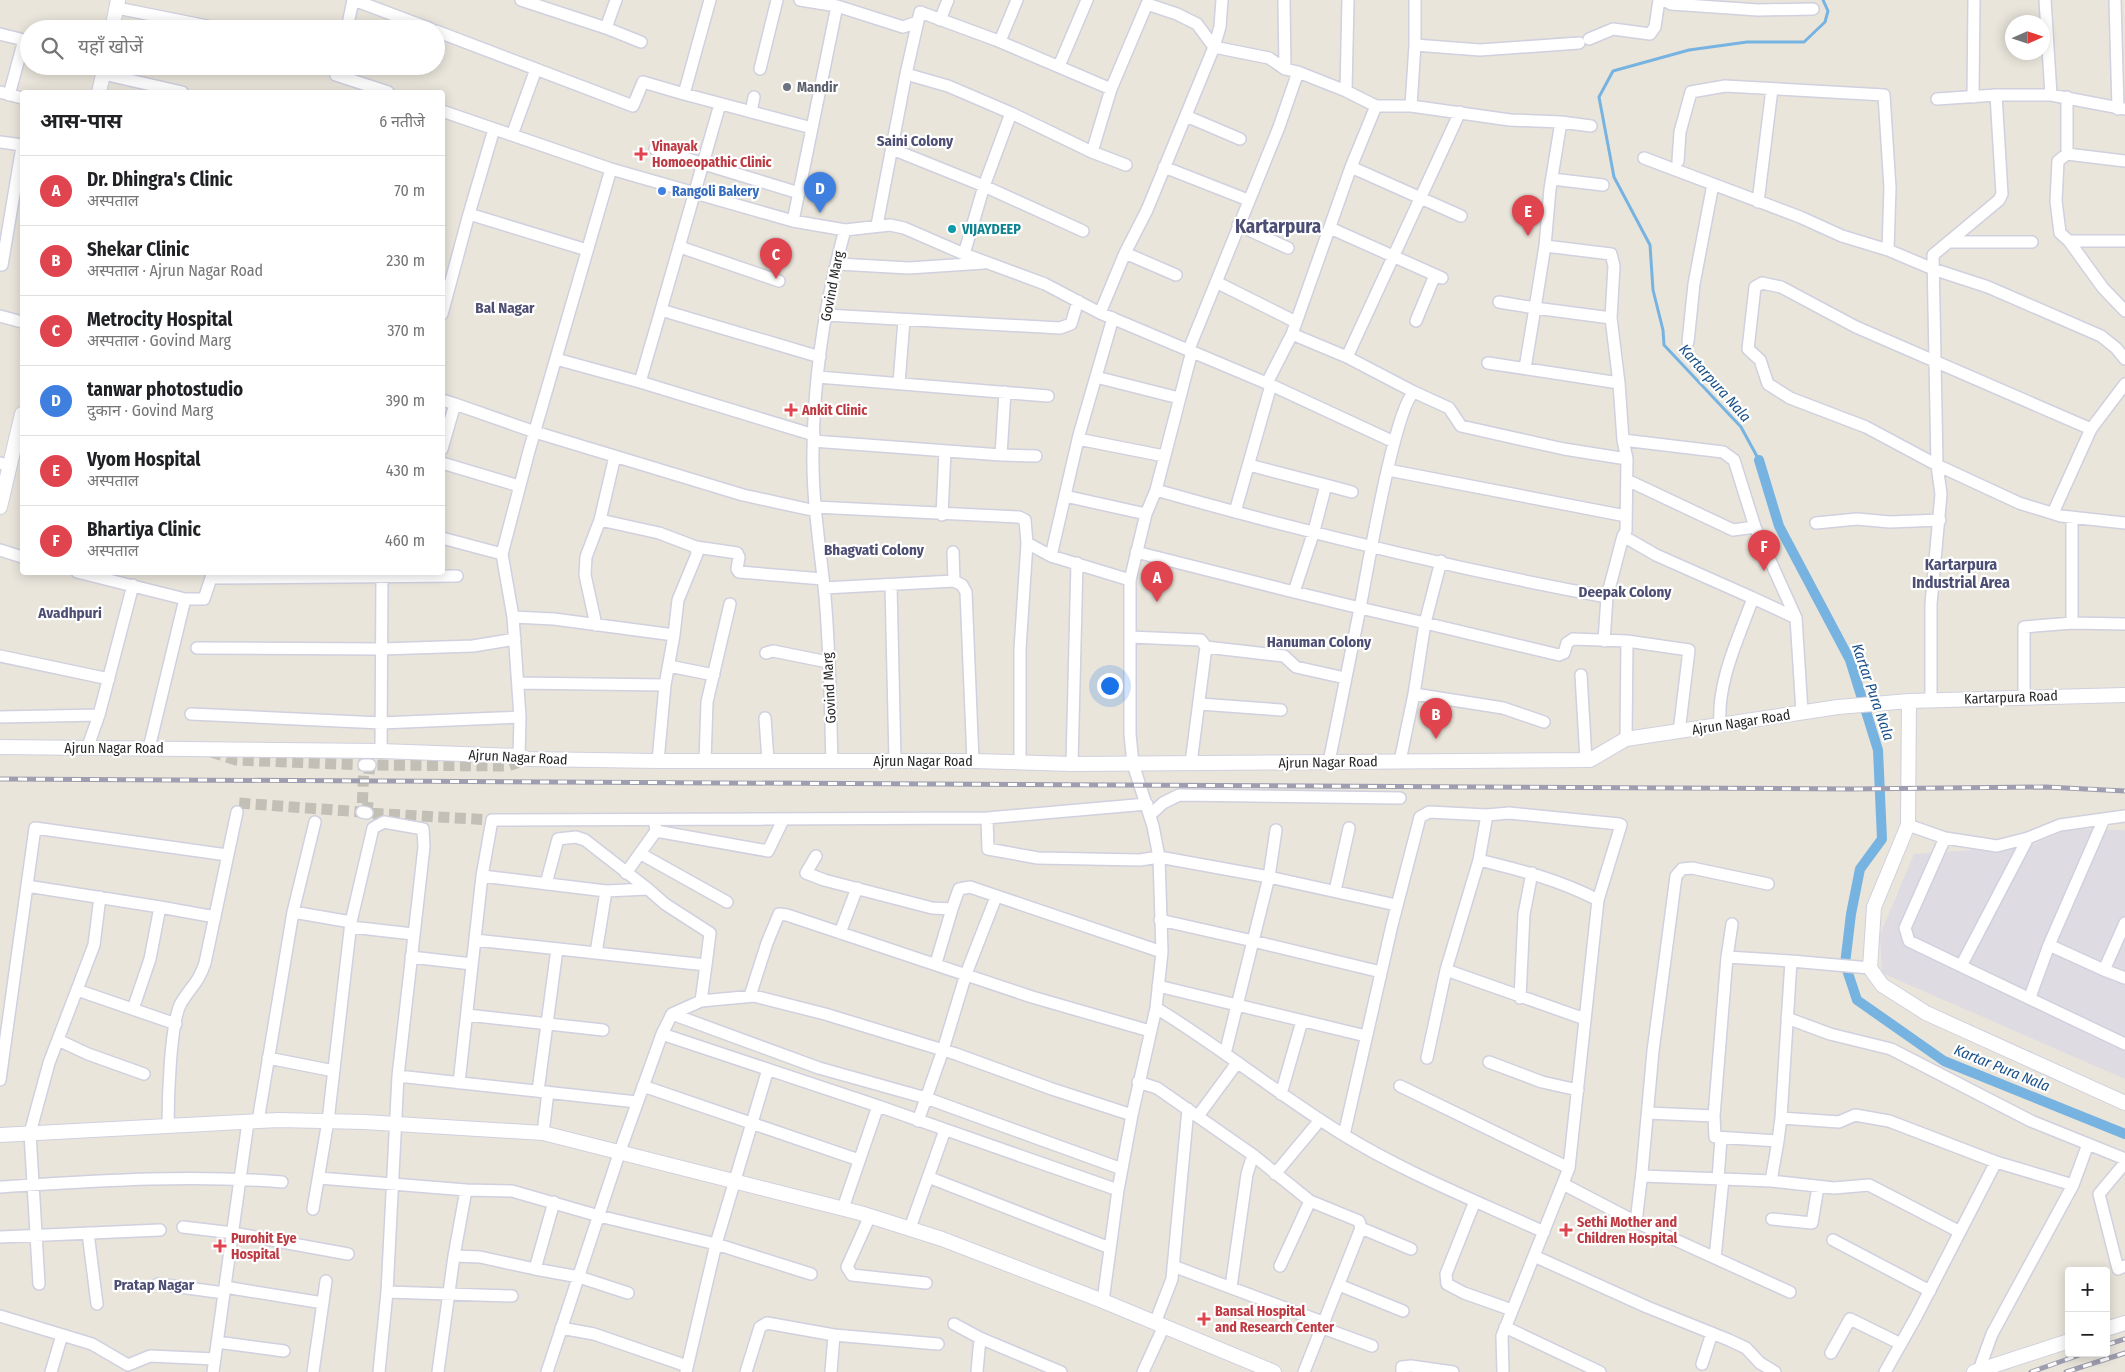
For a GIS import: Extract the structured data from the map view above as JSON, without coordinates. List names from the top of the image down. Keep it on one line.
{"streets":{"street":["Govind Marg","Kartarpura Road","Ajrun Nagar Road"]},"crossings":[["Govind Marg","Ajrun Nagar Road"],["Kartarpura Road","Ajrun Nagar Road"]],"districts":["Saini Colony","Kartarpura","Bal Nagar","Bhagvati Colony","Kartarpura Industrial Area","Deepak Colony","Avadhpuri","Hanuman Colony","Pratap Nagar"],"water":["Kartarpura Nala","Kartar Pura Nala"],"places":{"other":["Mandir","Rangoli Bakery","VIJAYDEEP"],"health":["Vinayak Homoeopathic Clinic","Ankit Clinic","Sethi Mother and Children Hospital","Purohit Eye Hospital","Bansal Hospital and Research Center"]},"north":"right","page":{"search":"यहाँ खोजें","heading":["आस-पास","6 नतीजे"],"list":[{"mark":"A","name":"Dr. Dhingra's Clinic","note":"अस्पताल","value":"70 m"},{"mark":"B","name":"Shekar Clinic","note":"अस्पताल · Ajrun Nagar Road","value":"230 m"},{"mark":"C","name":"Metrocity Hospital","note":"अस्पताल · Govind Marg","value":"370 m"},{"mark":"D","name":"tanwar photostudio","note":"दुकान · Govind Marg","value":"390 m"},{"mark":"E","name":"Vyom Hospital","note":"अस्पताल","value":"430 m"},{"mark":"F","name":"Bhartiya Clinic","note":"अस्पताल","value":"460 m"}],"pins":["D","E","C","F","A","B"],"map_buttons":["+","−"]}}
